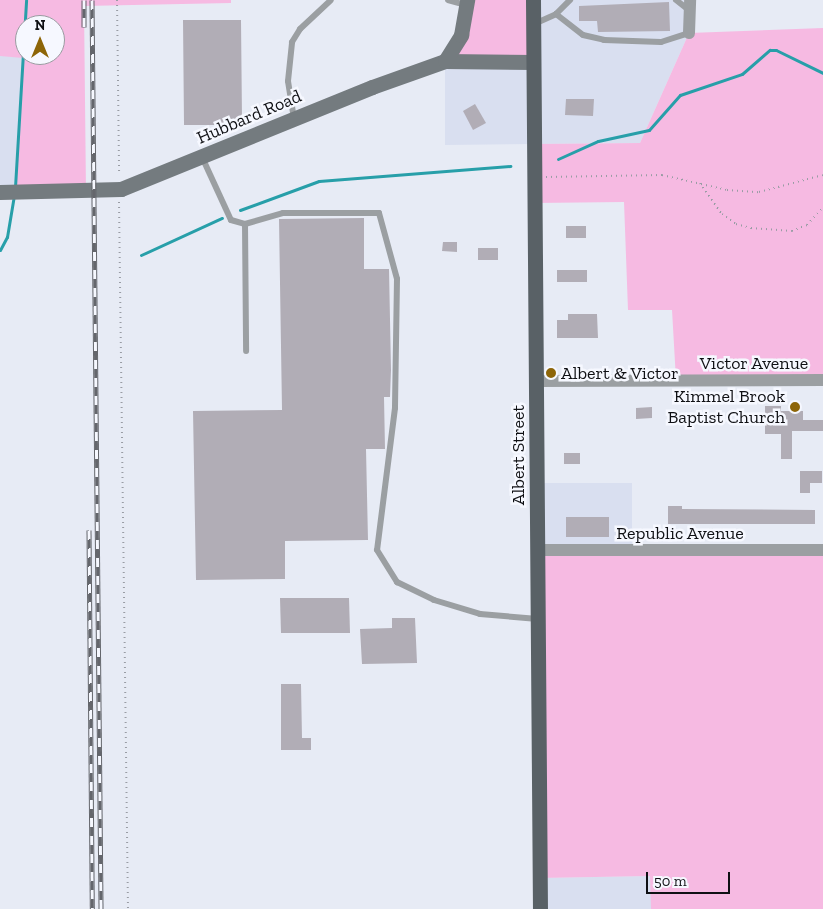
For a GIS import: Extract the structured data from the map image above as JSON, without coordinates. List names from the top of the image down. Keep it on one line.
{"streets":{"main road":["Albert Street"],"street":["Hubbard Road","Victor Avenue","Republic Avenue"]},"crossings":[["Victor Avenue","Albert Street"],["Albert Street","Republic Avenue"]],"places":["Albert & Victor","Kimmel Brook Baptist Church"],"scale_bar":"50 m","north":"top"}
